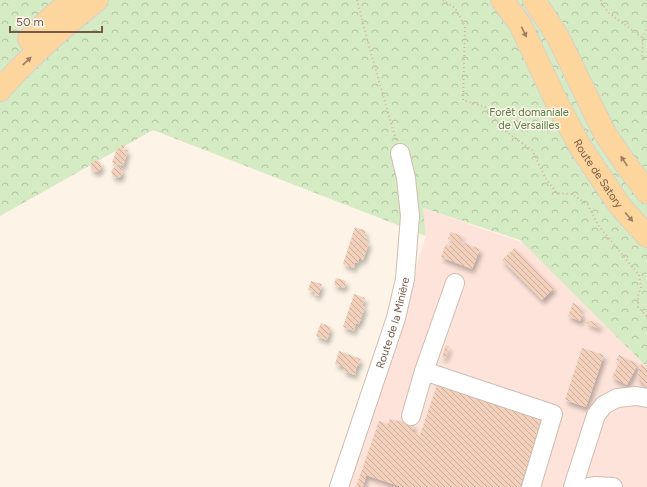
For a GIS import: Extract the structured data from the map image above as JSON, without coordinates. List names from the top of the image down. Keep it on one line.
{"streets":{"main road":["Route de Satory"],"street":["Route de la Minière"]},"parks":["Forêt domaniale de Versailles"],"scale_bar":"50 m"}
